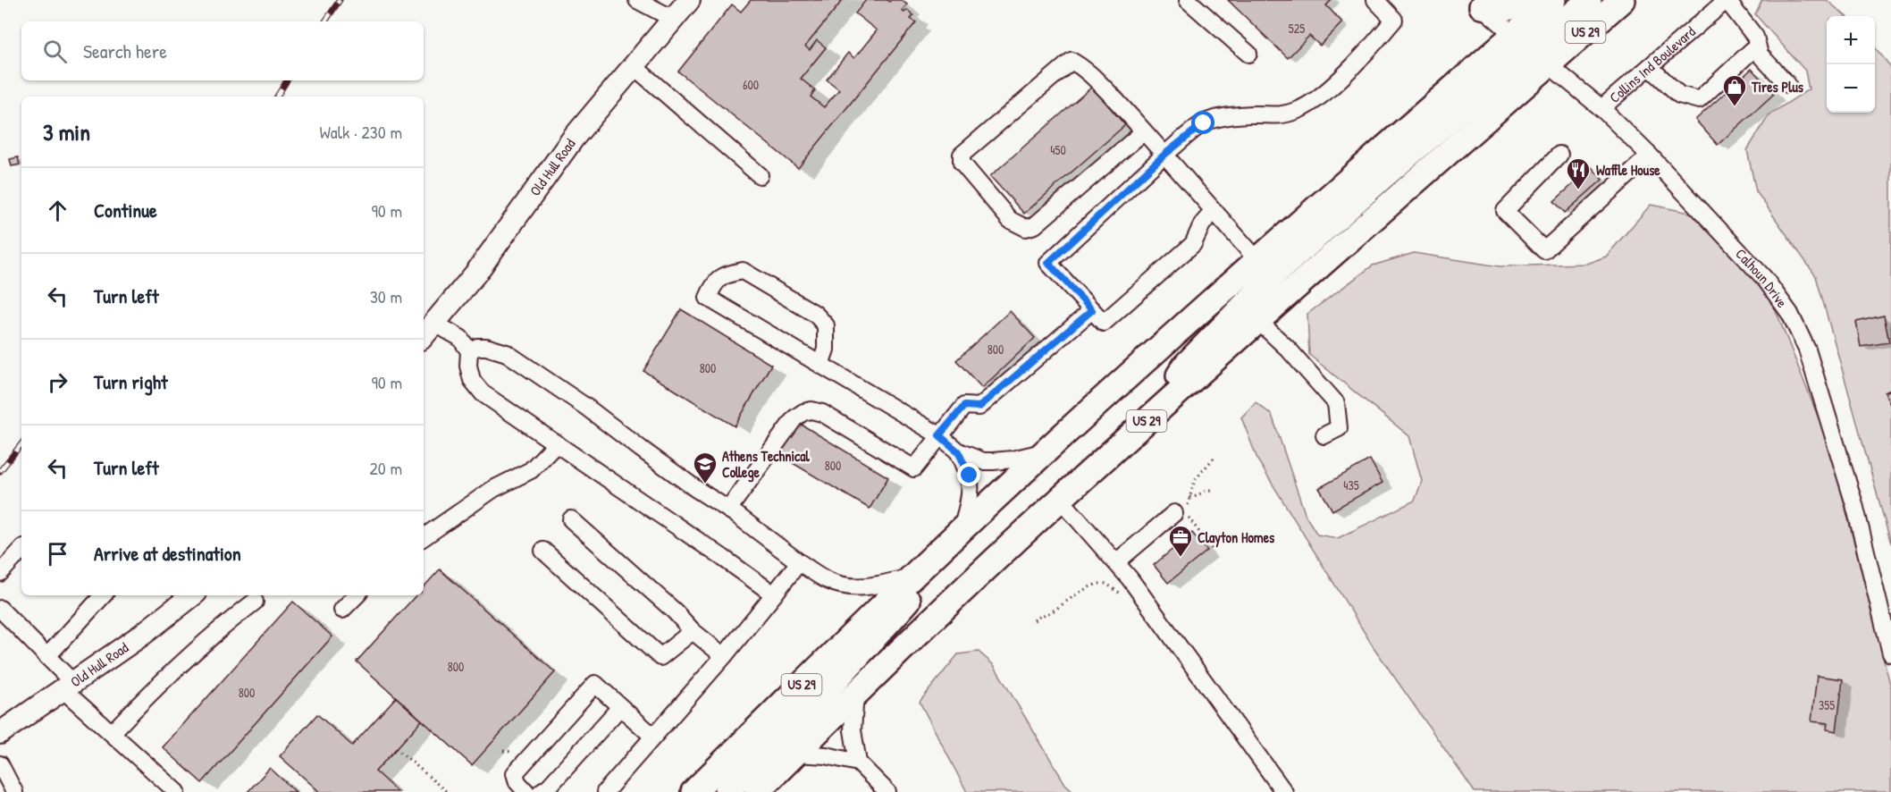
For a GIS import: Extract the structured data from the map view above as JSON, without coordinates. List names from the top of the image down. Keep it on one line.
{"streets":{"highway":["US 29"],"main road":["Old Hull Road"],"street":["Collins Ind Boulevard","Calhoun Drive"]},"crossings":[["US 29","Calhoun Drive"],["Collins Ind Boulevard","Calhoun Drive"]],"places":{"shop":["Tires Plus"],"restaurant":["Waffle House"],"school or university":["Athens Technical College"],"office":["Clayton Homes"]},"house_numbers":["525","600","450","800","800","800","435","800","800","355"],"page":{"map_buttons":["+","−"],"search":"Search here","heading":["3 min","Walk · 230 m"],"list":[["Continue","90 m"],["Turn left","30 m"],["Turn right","90 m"],["Turn left","20 m"],"Arrive at destination"]}}
